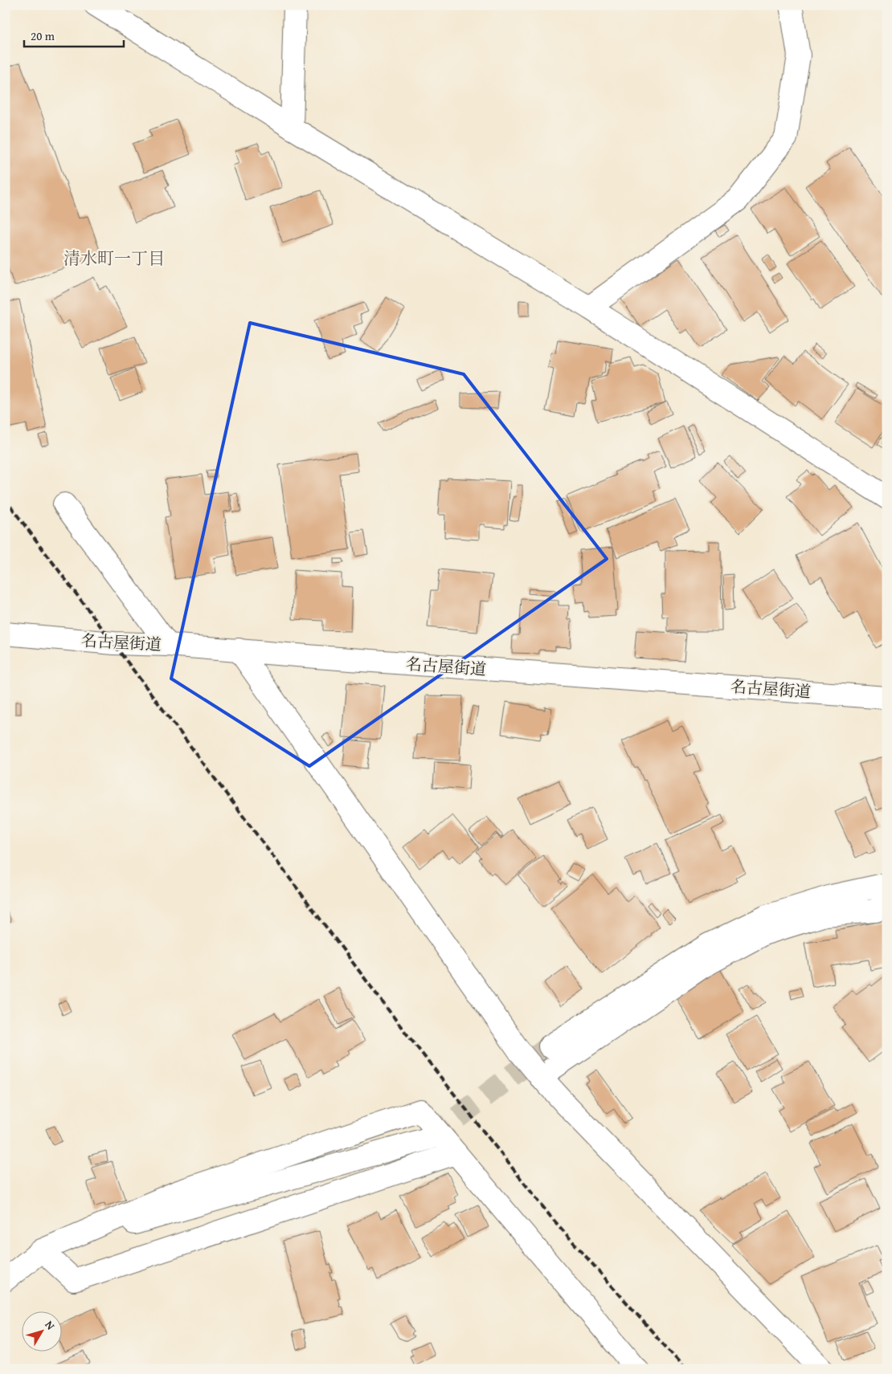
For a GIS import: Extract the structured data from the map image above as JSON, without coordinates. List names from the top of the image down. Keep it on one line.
{"streets":{"street":["名古屋街道"]},"districts":["清水町一丁目"],"scale_bar":"20 m","north":"top right"}
